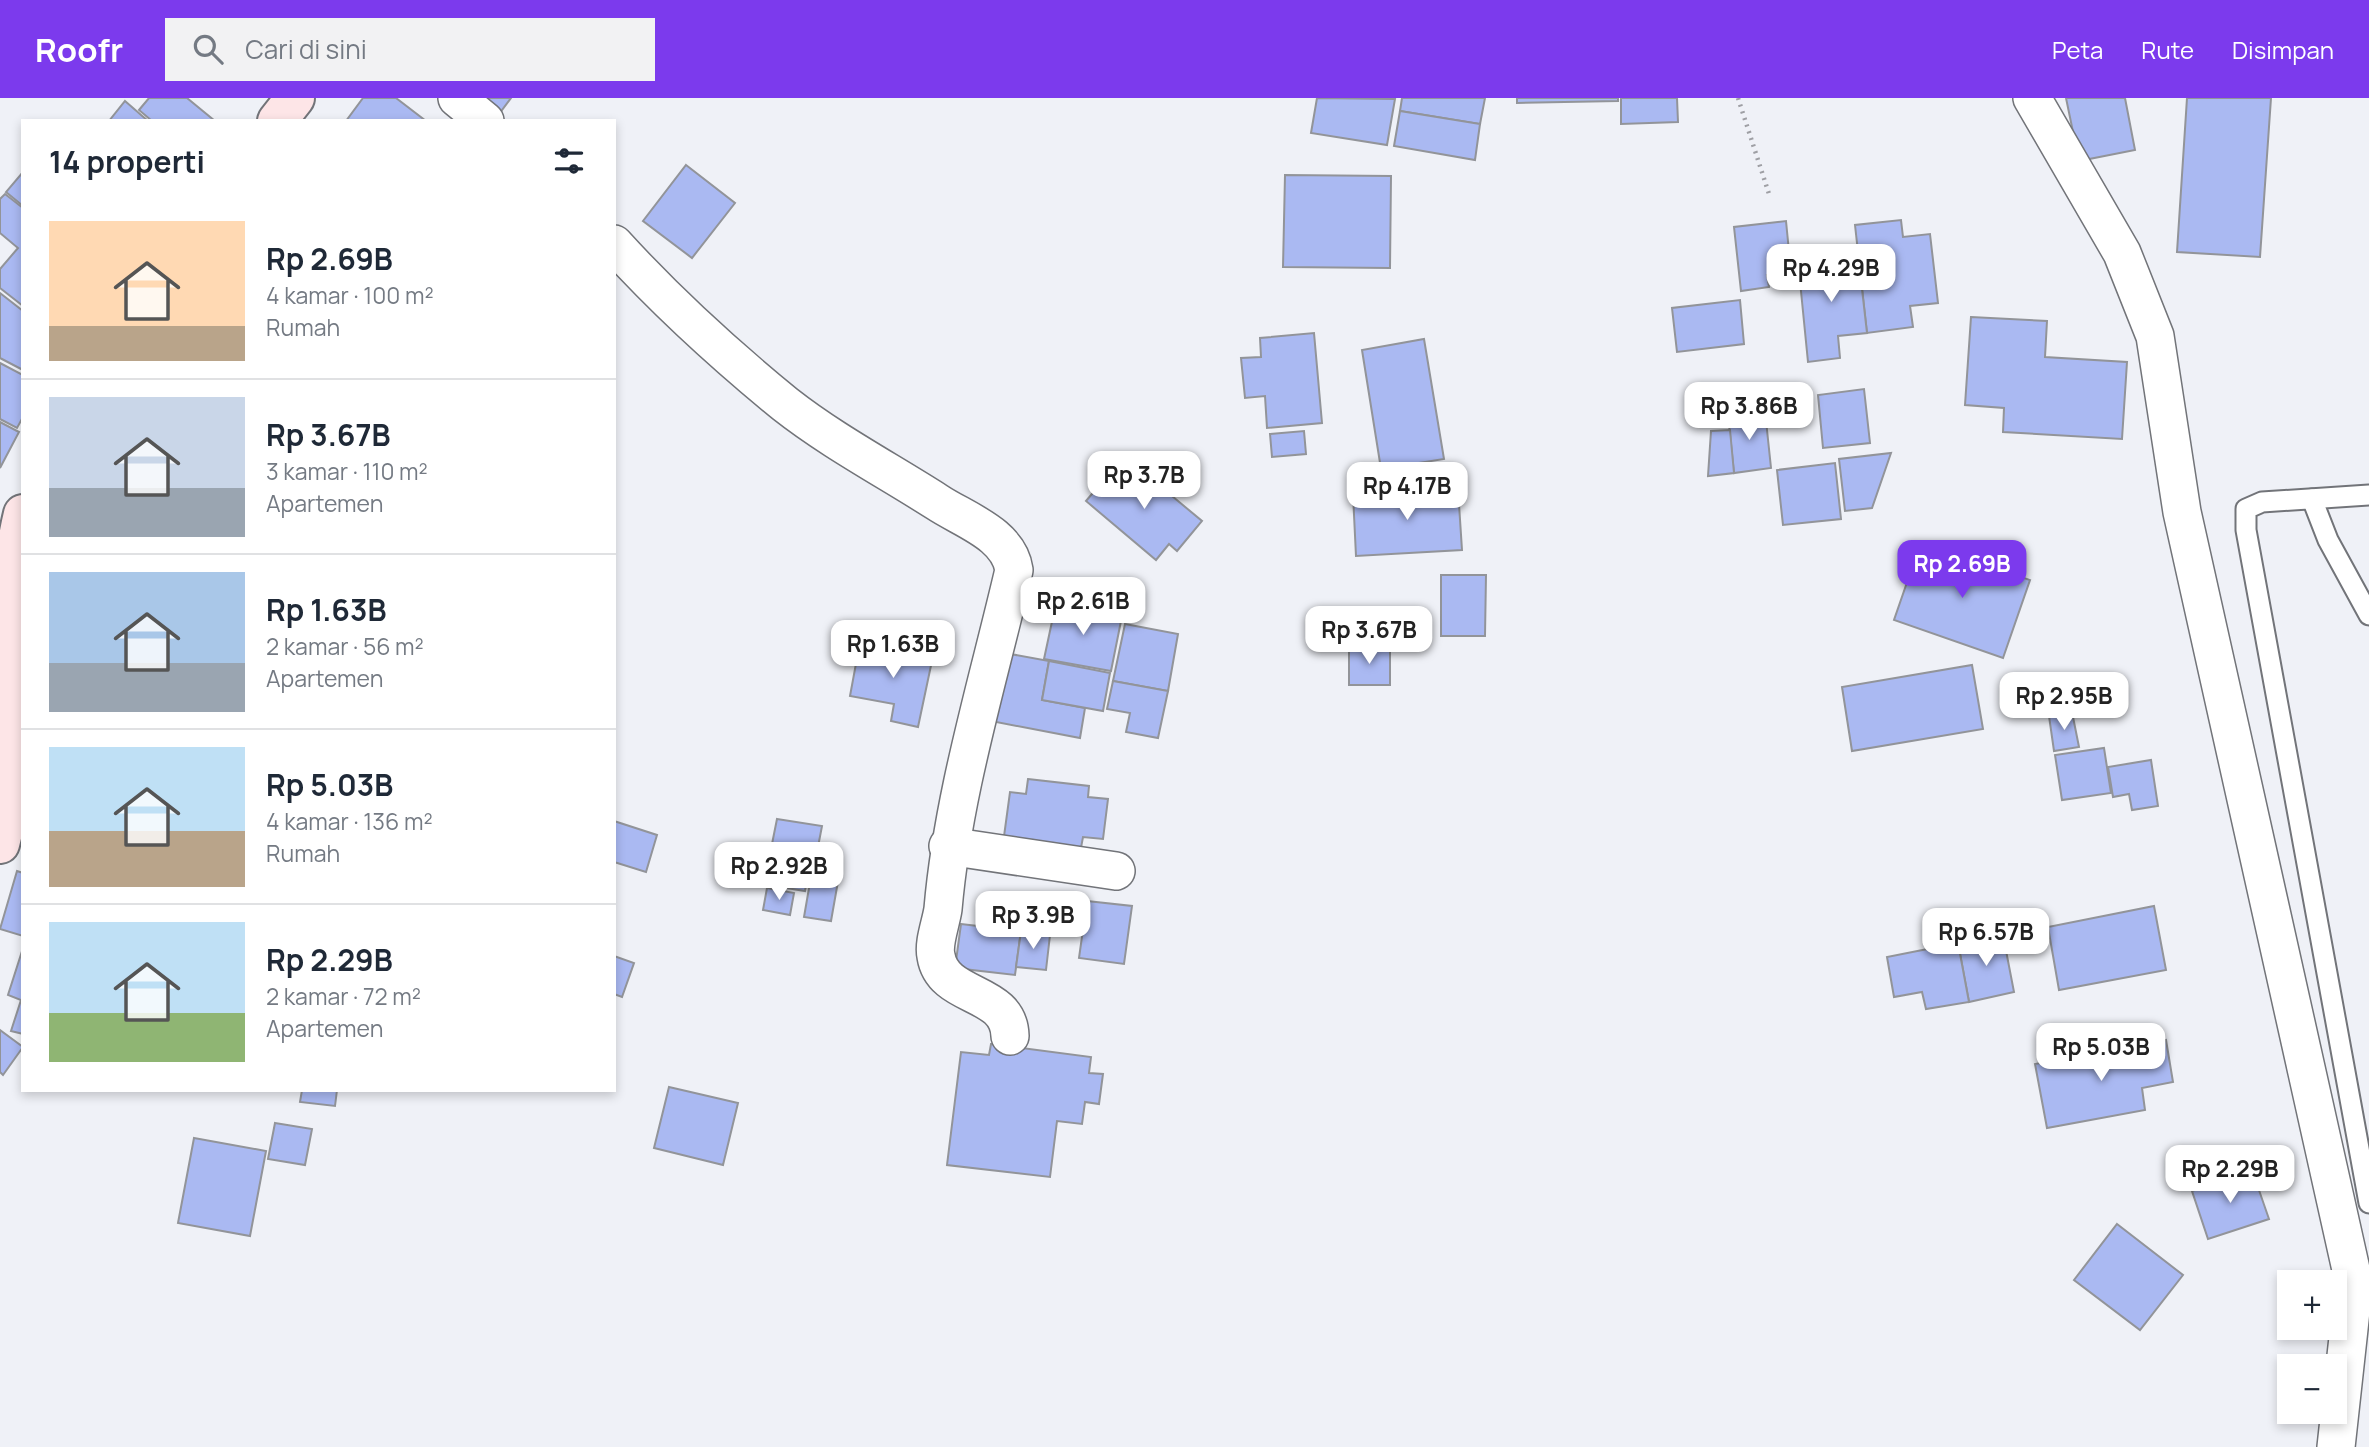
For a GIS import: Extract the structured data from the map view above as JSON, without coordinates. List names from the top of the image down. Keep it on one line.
{"page":{"header":"Roofr","search":"Cari di sini","nav":["Peta","Rute","Disimpan"],"heading":"14 properti","list":[{"name":"Rp 2.69B","note":"4 kamar · 100 m² · Rumah"},{"name":"Rp 3.67B","note":"3 kamar · 110 m² · Apartemen"},{"name":"Rp 1.63B","note":"2 kamar · 56 m² · Apartemen"},{"name":"Rp 5.03B","note":"4 kamar · 136 m² · Rumah"},{"name":"Rp 2.29B","note":"2 kamar · 72 m² · Apartemen"}],"price":["Rp 4.29B","Rp 3.86B","Rp 3.7B","Rp 4.17B","Rp 2.69B","Rp 2.61B","Rp 3.67B","Rp 1.63B","Rp 2.95B","Rp 2.92B","Rp 3.9B","Rp 6.57B","Rp 5.03B","Rp 2.29B"],"map_buttons":["+","−"]}}
